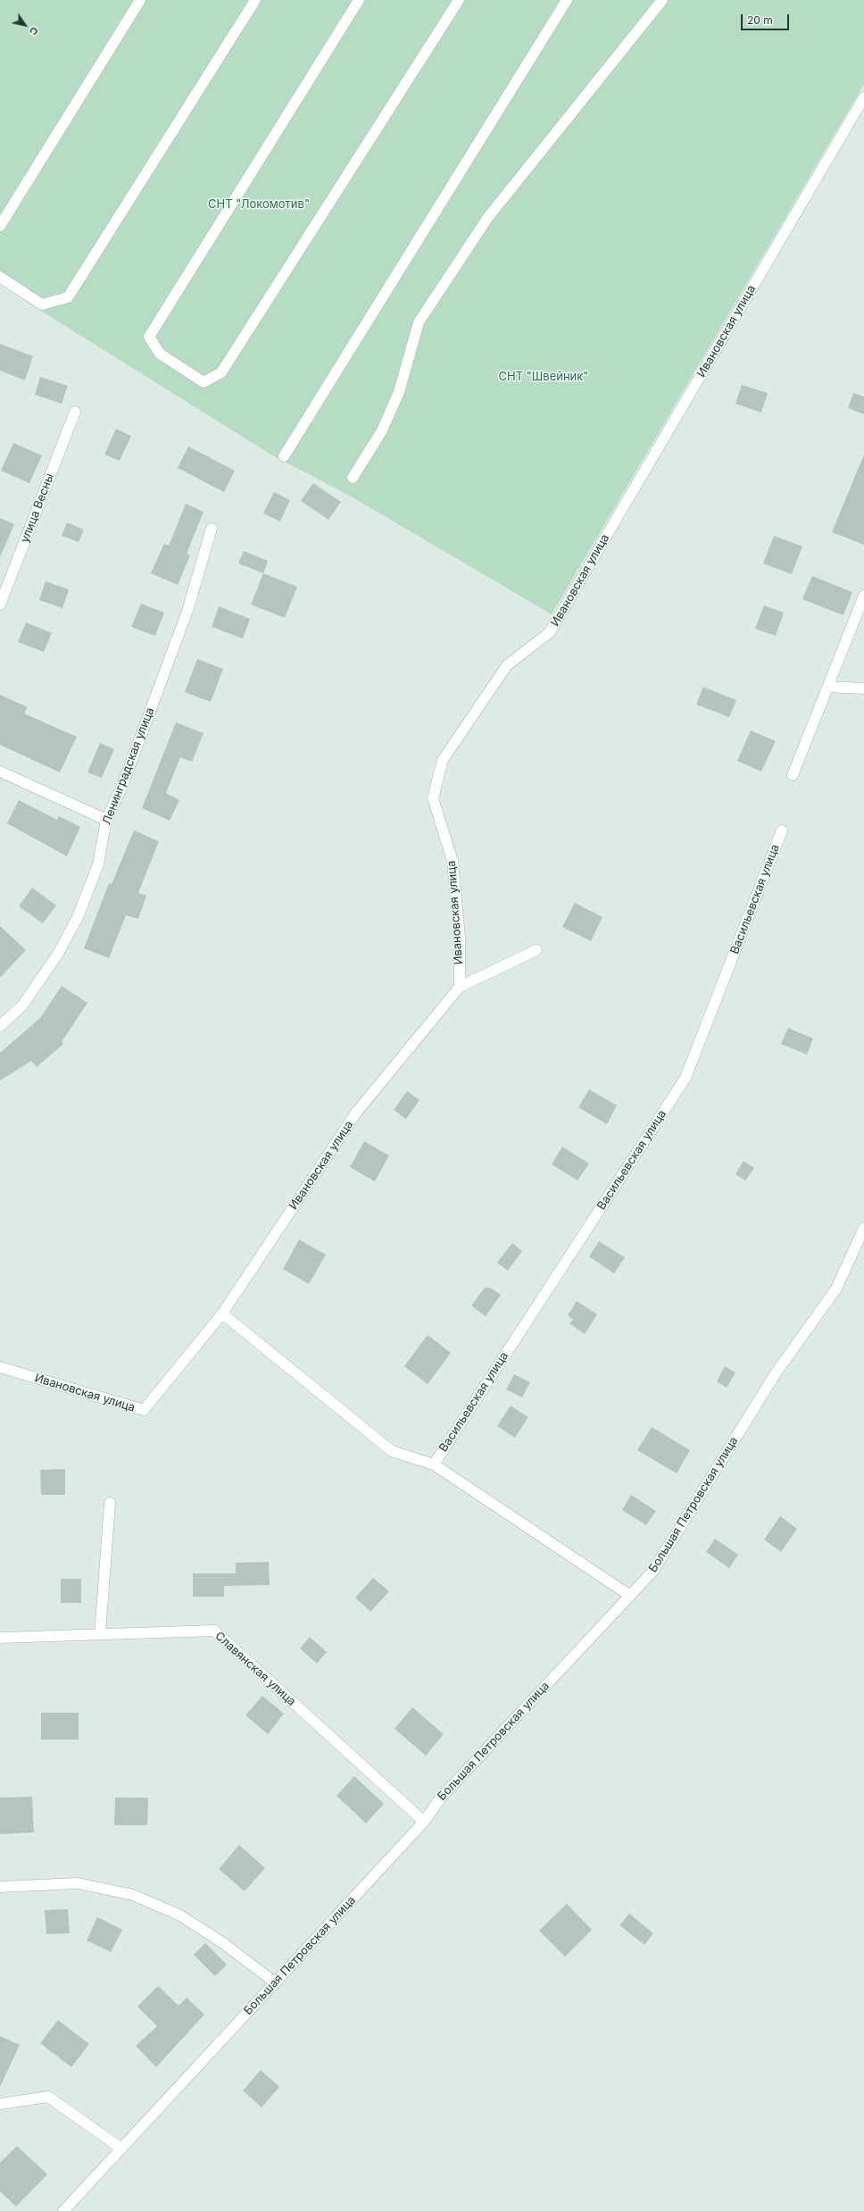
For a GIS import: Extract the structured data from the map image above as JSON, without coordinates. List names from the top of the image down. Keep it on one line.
{"streets":{"street":["Ивановская улица","улица Весны","Ленинградская улица","Васильевская улица","Большая Петровская улица","Славянская улица"]},"crossings":[["Большая Петровская улица","Славянская улица"]],"parks":["СНТ \"Локомотив\"","СНТ \"Швейник\""],"scale_bar":"20 m","north":"bottom right"}
